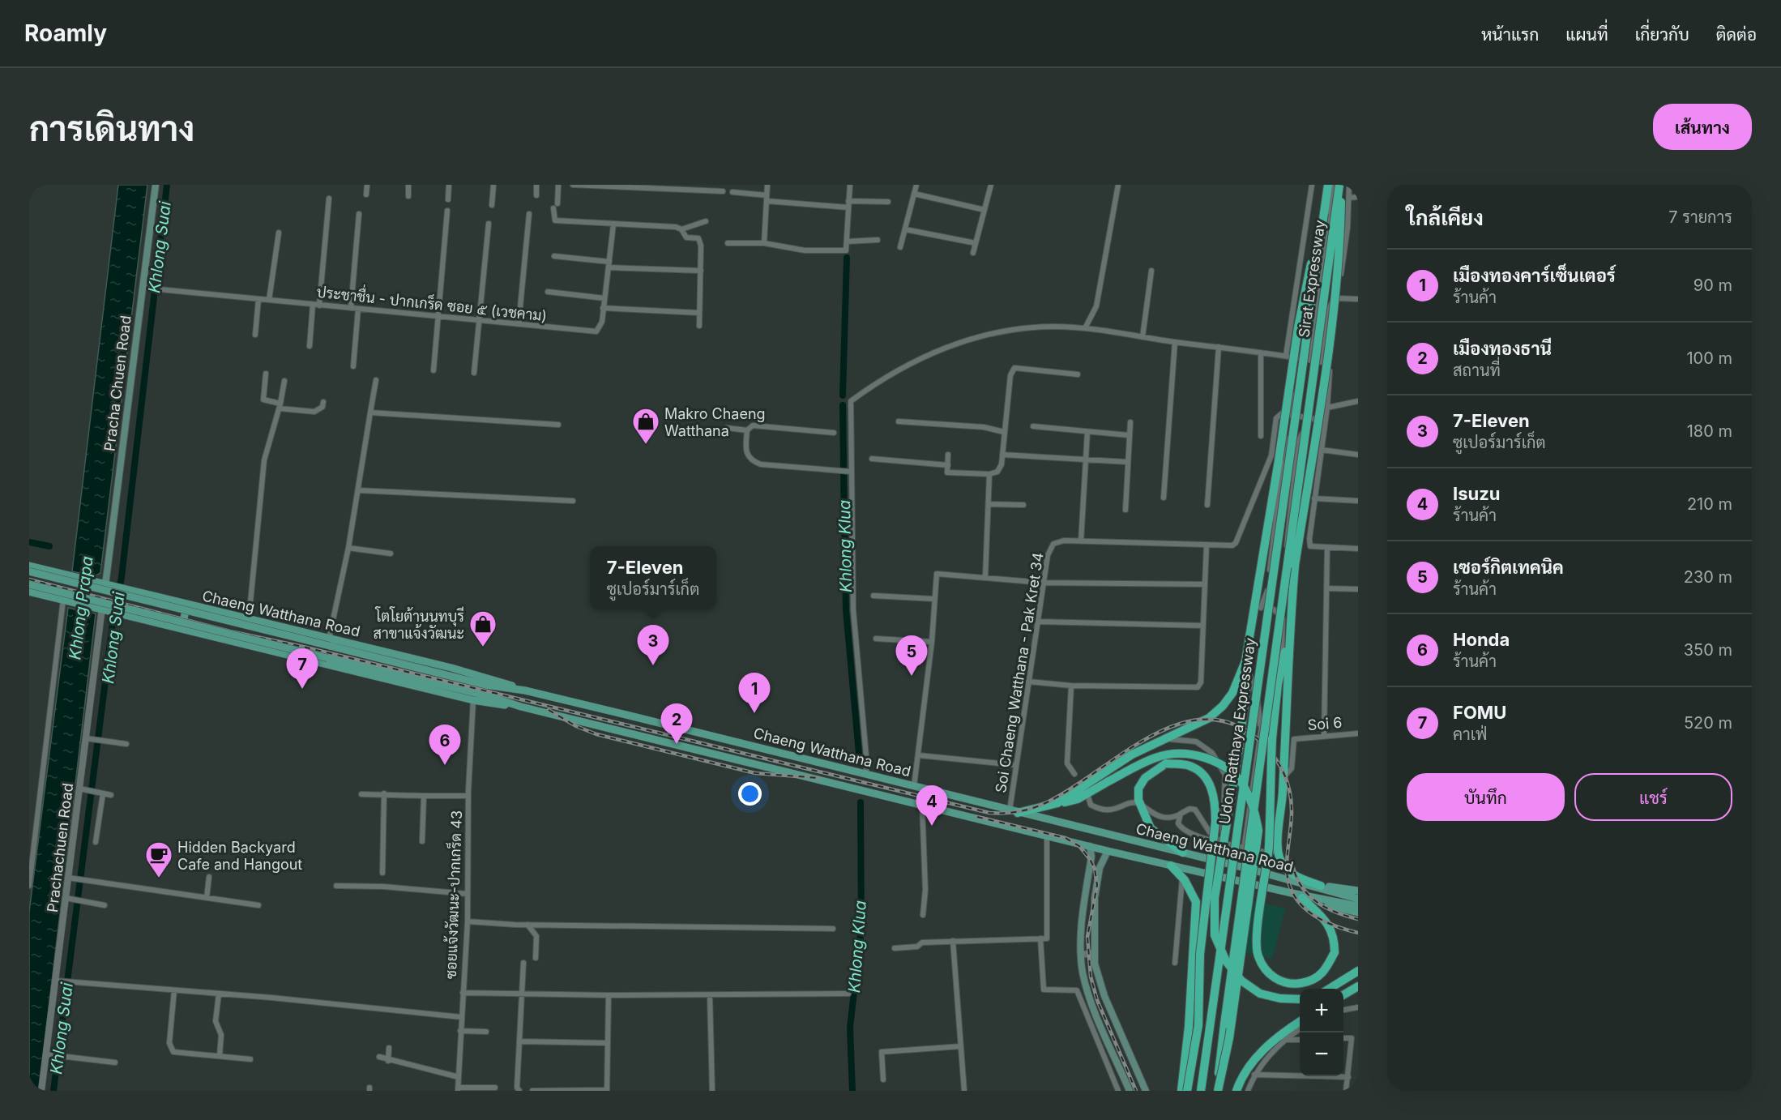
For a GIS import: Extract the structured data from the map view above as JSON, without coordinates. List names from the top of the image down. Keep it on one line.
{"streets":{"highway":["Sirat Expressway","Udon Ratthaya Expressway"],"main road":["Pracha Chuen Road","Chaeng Watthana Road"],"street":["ประชาชื่น - ปากเกร็ด ซอย ๕ (เวชคาม)","Soi Chaeng Watthana - Pak Kret 34","Soi 6","Prachachuen Road","ซอยแจ้งวัฒนะ-ปากเกร็ด 43"]},"crossings":[["Sirat Expressway","Udon Ratthaya Expressway"],["ประชาชื่น - ปากเกร็ด ซอย ๕ (เวชคาม)","Pracha Chuen Road"],["Pracha Chuen Road","Chaeng Watthana Road"],["Chaeng Watthana Road","Soi Chaeng Watthana - Pak Kret 34"],["Chaeng Watthana Road","Prachachuen Road"],["Chaeng Watthana Road","ซอยแจ้งวัฒนะ-ปากเกร็ด 43"]],"water":["Khlong Suai","Khlong Klua","Khlong Prapa"],"places":{"shop":["Makro Chaeng Watthana","โตโยต้านนทบุรี สาขาแจ้งวัฒนะ"],"cafe":["Hidden Backyard Cafe and Hangout"]},"page":{"header":"Roamly","nav":["หน้าแรก","แผนที่","เกี่ยวกับ","ติดต่อ"],"buttons":["เส้นทาง",["บันทึก","แชร์"]],"title":"การเดินทาง","heading":["ใกล้เคียง","7 รายการ"],"list":[{"mark":"1","name":"เมืองทองคาร์เซ็นเตอร์","note":"ร้านค้า","value":"90 m"},{"mark":"2","name":"เมืองทองธานี","note":"สถานที่","value":"100 m"},{"mark":"3","name":"7-Eleven","note":"ซูเปอร์มาร์เก็ต","value":"180 m"},{"mark":"4","name":"Isuzu","note":"ร้านค้า","value":"210 m"},{"mark":"5","name":"เซอร์กิตเทคนิค","note":"ร้านค้า","value":"230 m"},{"mark":"6","name":"Honda","note":"ร้านค้า","value":"350 m"},{"mark":"7","name":"FOMU","note":"คาเฟ่","value":"520 m"}],"popup":["7-Eleven","ซูเปอร์มาร์เก็ต"],"pins":["3","5","7","1","2","6","4"],"map_buttons":["+","−"]}}
